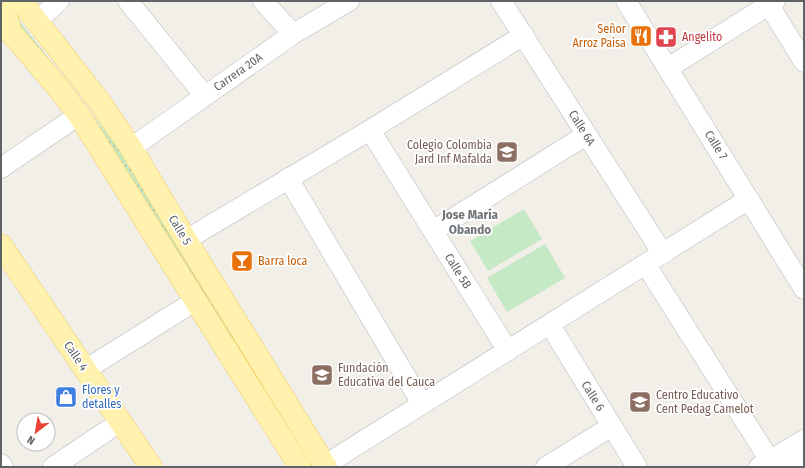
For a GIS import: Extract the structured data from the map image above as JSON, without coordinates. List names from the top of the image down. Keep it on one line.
{"streets":{"main road":["Calle 5","Calle 4"],"street":["Carrera 20A","Calle 6A","Calle 7","Calle 5B","Calle 6"]},"crossings":[["Carrera 20A","Calle 5"]],"districts":["Jose María Obando"],"places":{"restaurant":["Señor Arroz Paisa"],"pharmacy":["Angelito"],"school or university":["Colegio Colombia Jard Inf Mafalda","Fundación Educativa del Cauca","Centro Educativo Cent Pedag Camelot"],"bar":["Barra loca"],"shop":["Flores y detalles"]},"north":"bottom left"}
